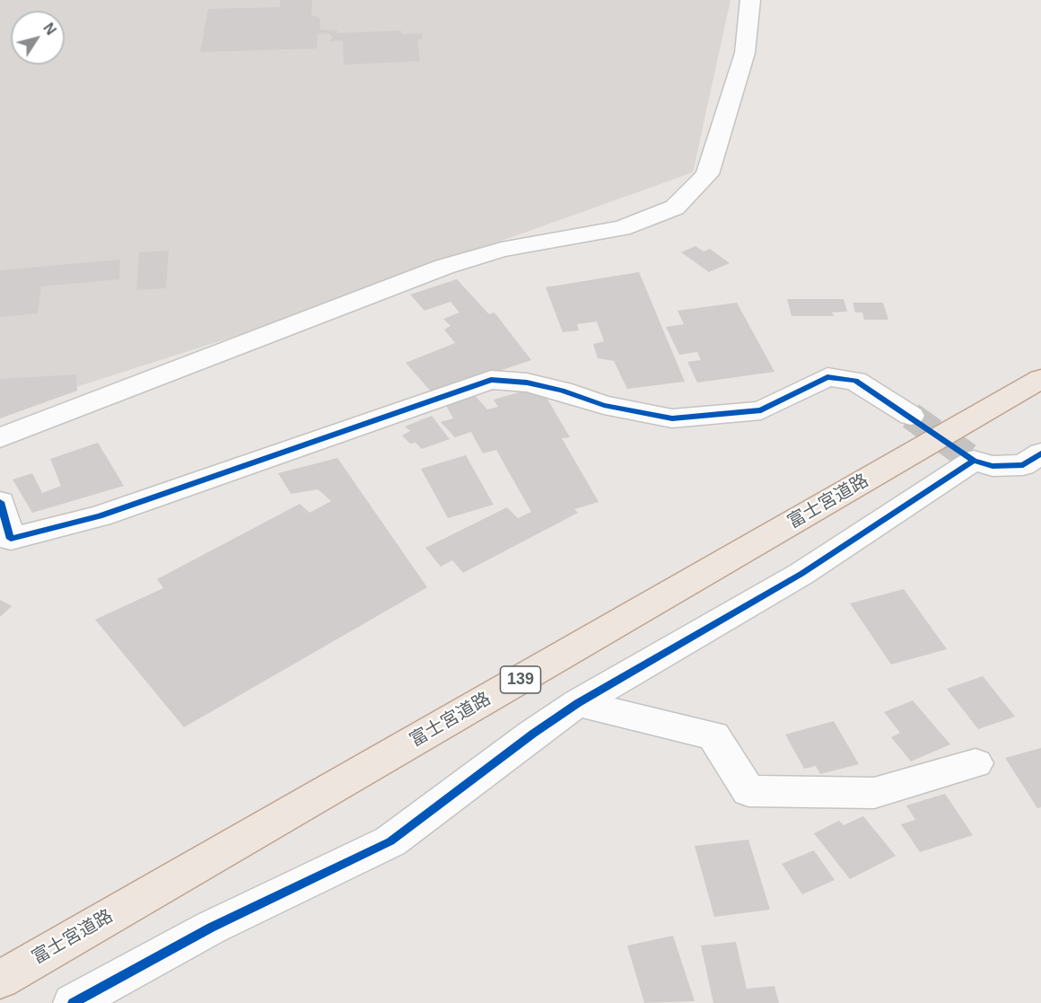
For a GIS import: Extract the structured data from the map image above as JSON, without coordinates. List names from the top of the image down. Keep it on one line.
{"streets":{"highway":["富士宮道路","139"]},"north":"top right"}
